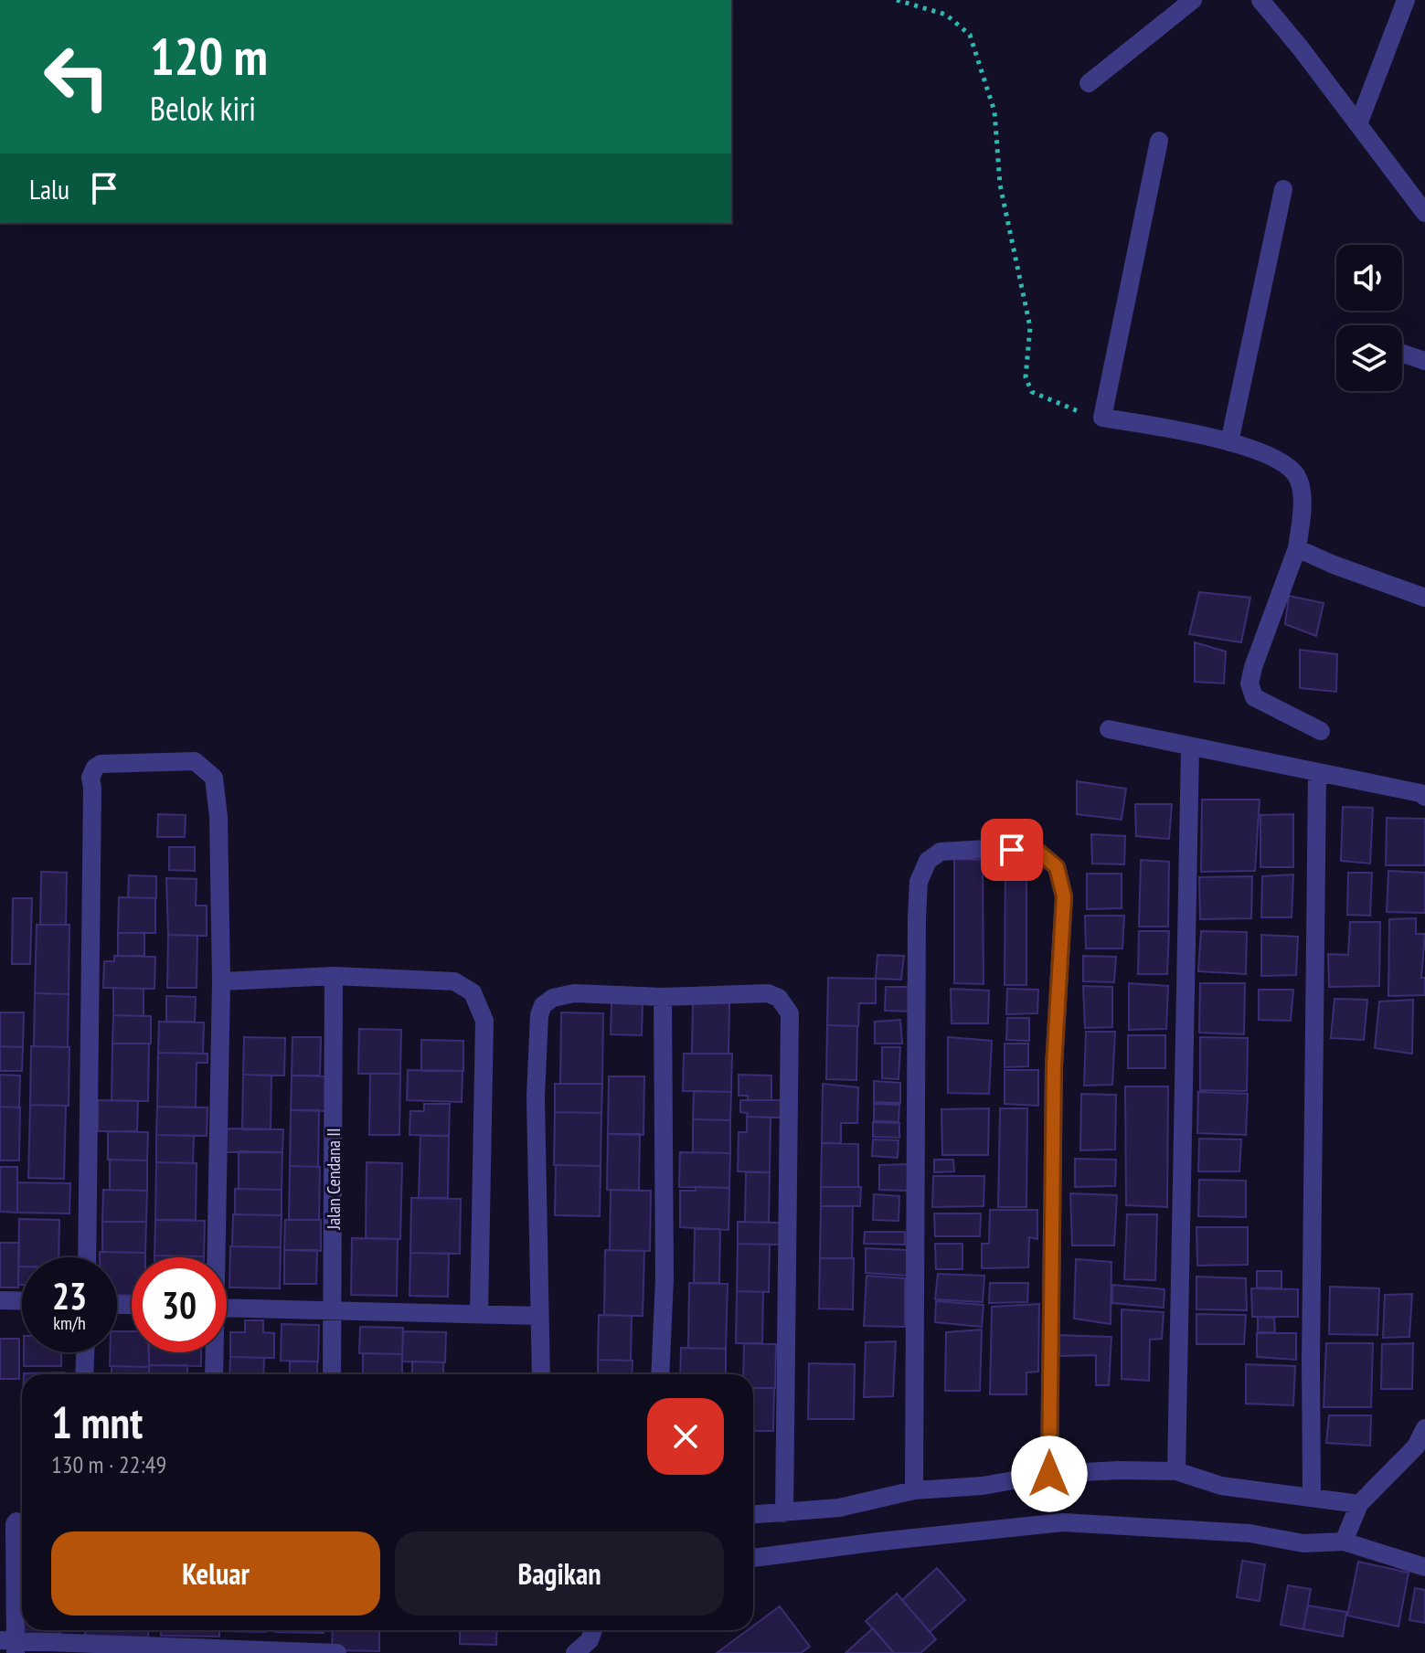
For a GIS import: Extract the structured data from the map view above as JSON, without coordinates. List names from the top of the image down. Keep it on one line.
{"streets":{"street":["Jalan Cendana II"]},"page":{"turn":["120 m","Belok kiri"],"then":"Lalu","speed":"23 km/h","limit":"30","heading":["1 mnt","130 m · 22:49"],"buttons":["Keluar","Bagikan"]}}
